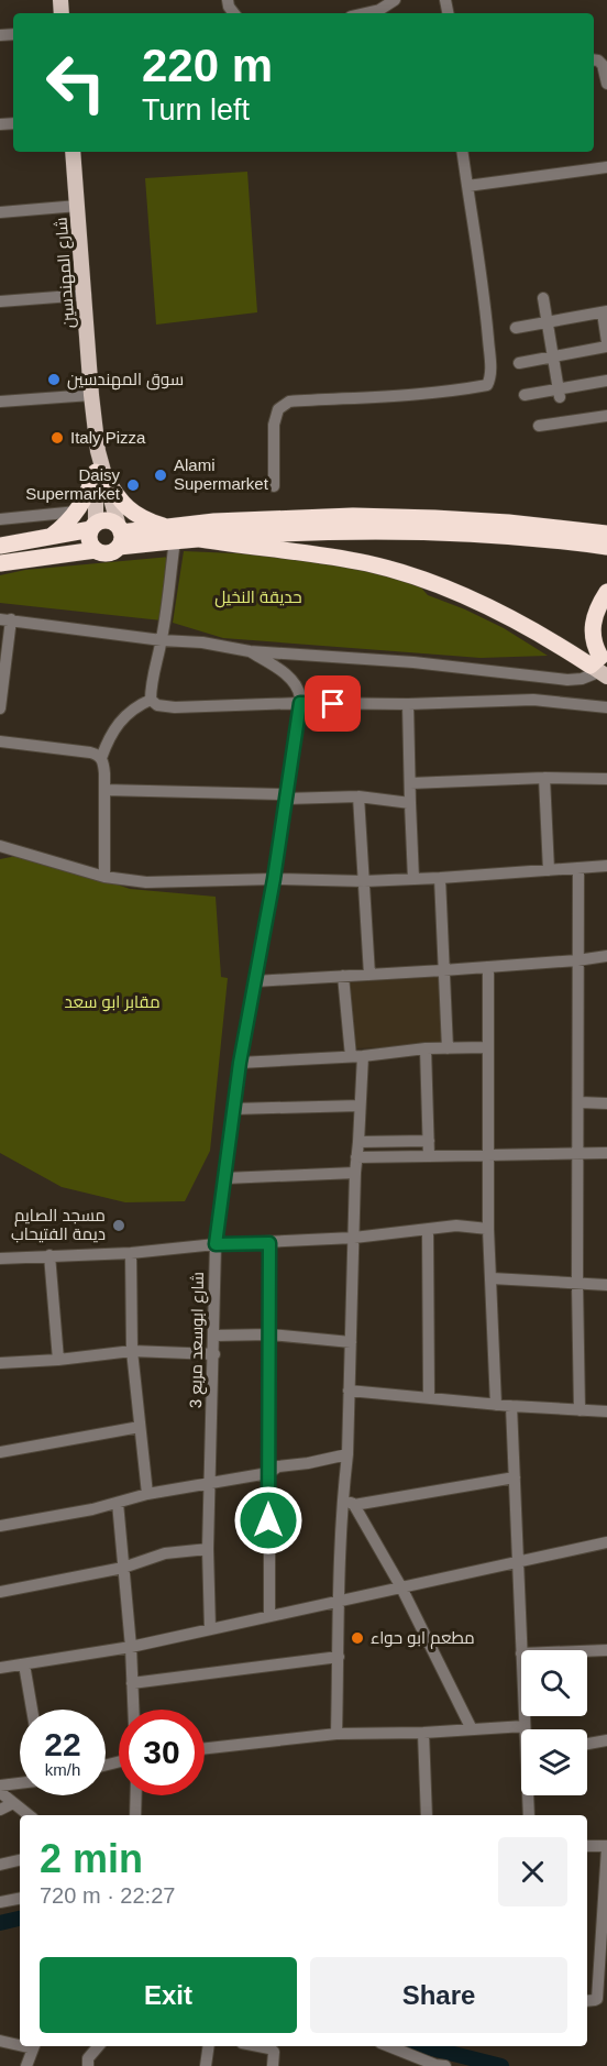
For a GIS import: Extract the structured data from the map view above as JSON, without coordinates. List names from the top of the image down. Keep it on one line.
{"streets":{"main road":["شارع المهندسين"],"street":["شارع ابوسعد مربع 3"]},"parks":["حديقة النخيل","مقابر ابو سعد"],"places":["سوق المهندسين","Italy Pizza","Alami Supermarket","Daisy Supermarket","مسجد الصايم ديمة الفتيحاب","مطعم ابو حواء"],"page":{"turn":["220 m","Turn left"],"speed":"22 km/h","limit":"30","heading":["2 min","720 m · 22:27"],"buttons":["Exit","Share"]}}
